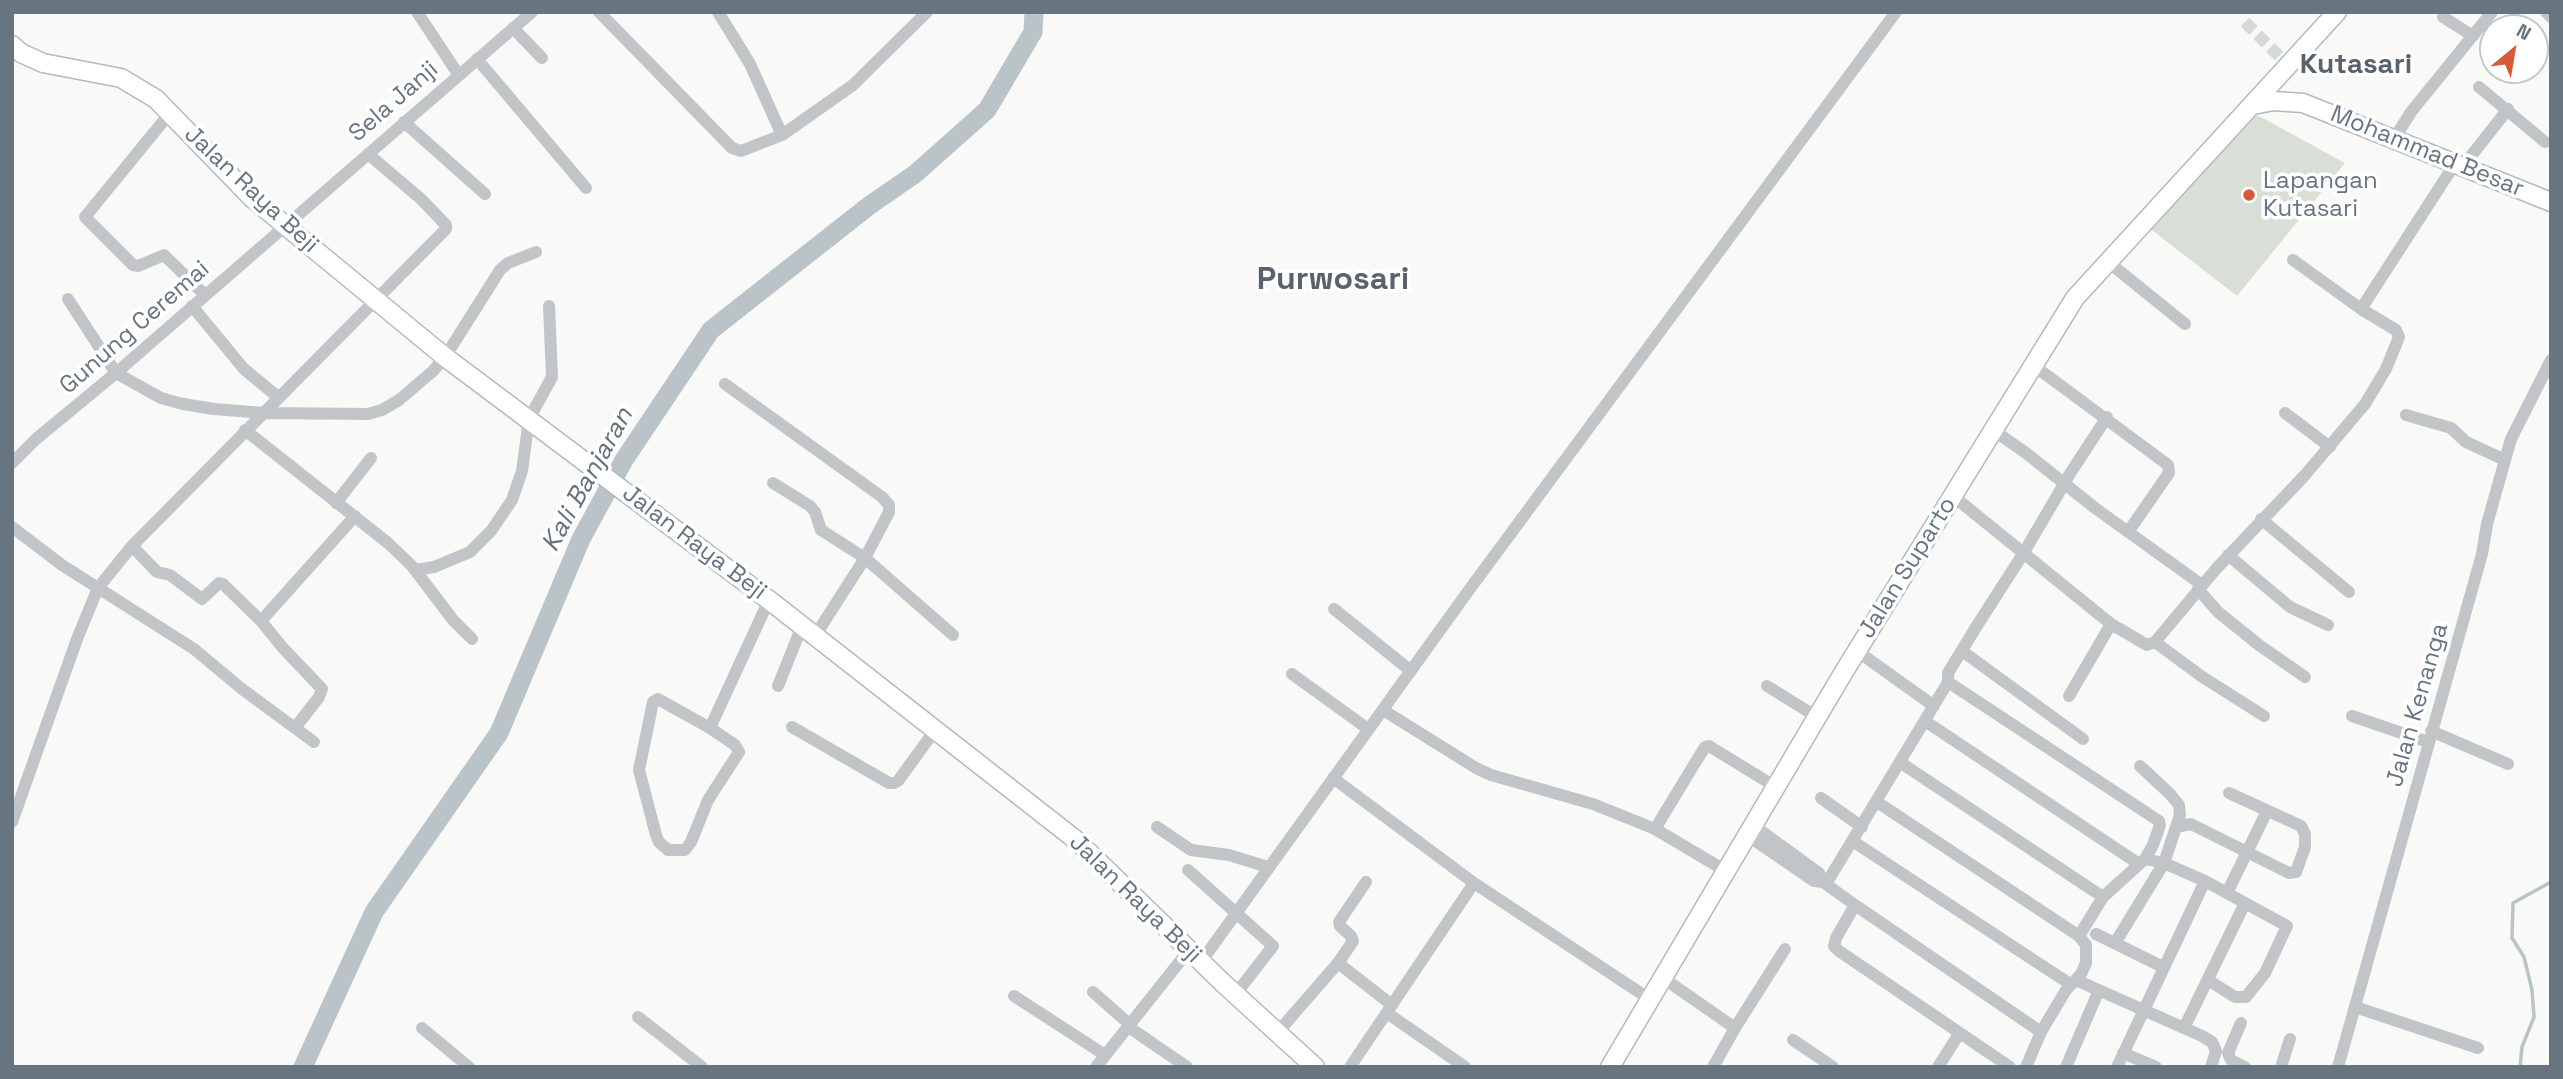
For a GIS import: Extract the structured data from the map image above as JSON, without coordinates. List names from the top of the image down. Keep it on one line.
{"streets":{"street":["Sela Janji","Mohammad Besar","Jalan Raya Beji","Gunung Ceremai","Jalan Suparto","Jalan Kenanga"]},"crossings":[["Sela Janji","Jalan Raya Beji"],["Sela Janji","Gunung Ceremai"],["Mohammad Besar","Jalan Suparto"],["Jalan Raya Beji","Gunung Ceremai"]],"districts":["Kutasari","Purwosari"],"water":["Kali Banjaran"],"places":["Lapangan Kutasari"],"north":"top right"}
